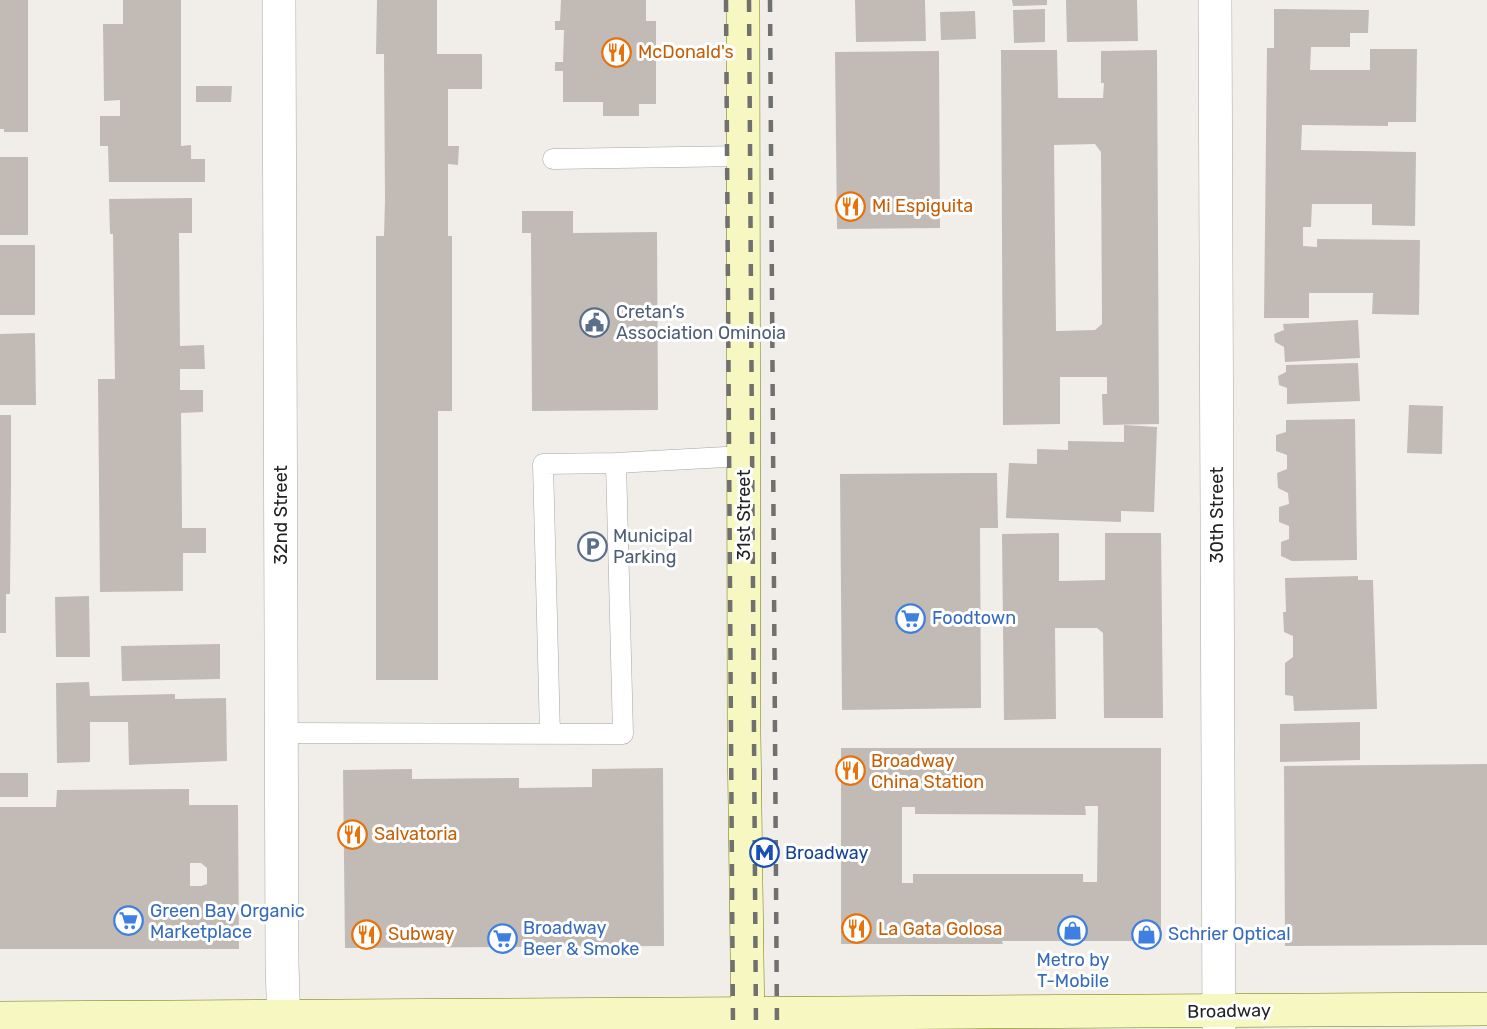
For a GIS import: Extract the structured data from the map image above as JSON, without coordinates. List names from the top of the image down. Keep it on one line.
{"streets":{"main road":["31st Street","Broadway"],"street":["32nd Street","30th Street"]},"crossings":[["32nd Street","Broadway"],["31st Street","Broadway"],["30th Street","Broadway"]],"places":{"restaurant":["McDonald's","Mi Espiguita","Broadway China Station","Salvatoria","La Gata Golosa","Subway"],"public building":["Cretan’s Association Ominoia"],"parking":["Municipal Parking"],"supermarket":["Foodtown","Green Bay Organic Marketplace","Broadway Beer & Smoke"],"metro station":["Broadway"],"shop":["Metro by T-Mobile","Schrier Optical"]}}
